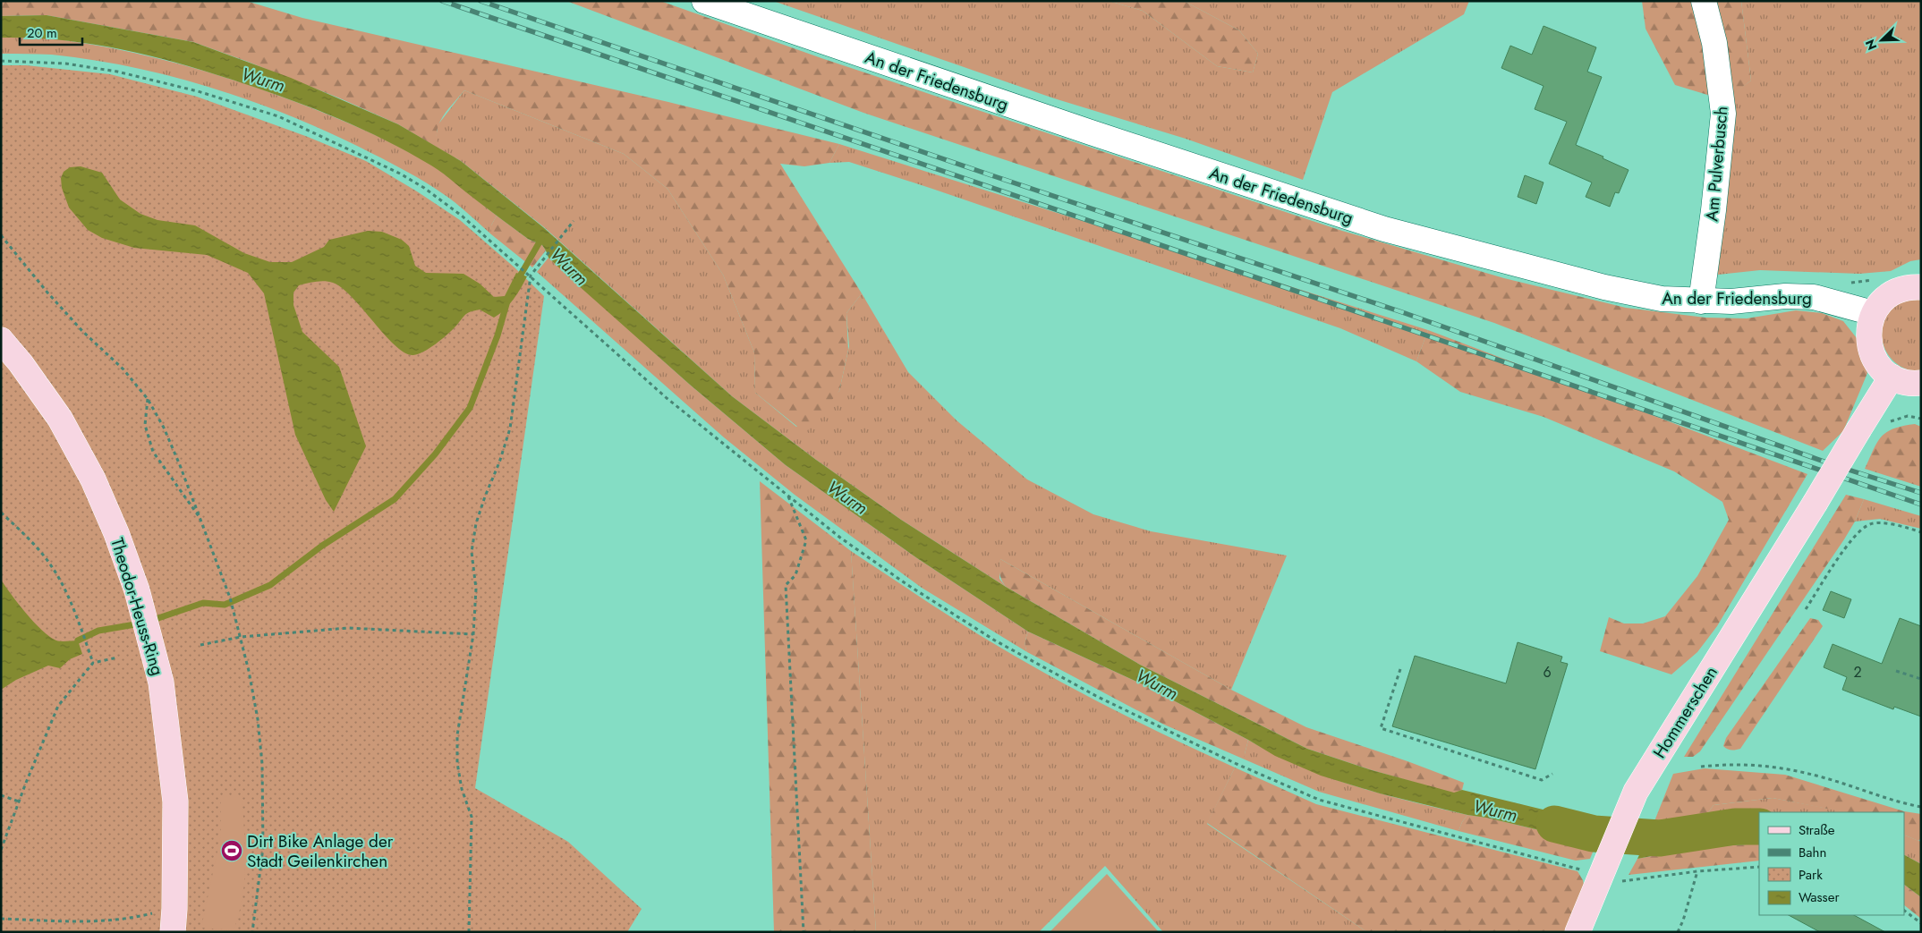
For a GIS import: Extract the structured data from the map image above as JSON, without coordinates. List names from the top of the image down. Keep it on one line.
{"streets":{"main road":["Theodor-Heuss-Ring","Hommerschen"],"street":["An der Friedensburg","Am Pulverbusch"]},"crossings":[["An der Friedensburg","Am Pulverbusch"]],"water":["Wurm"],"places":{"sports":["Dirt Bike Anlage der Stadt Geilenkirchen"]},"house_numbers":["6","2"],"legend":["Straße","Bahn","Park","Wasser"],"scale_bar":"20 m","north":"bottom left"}
